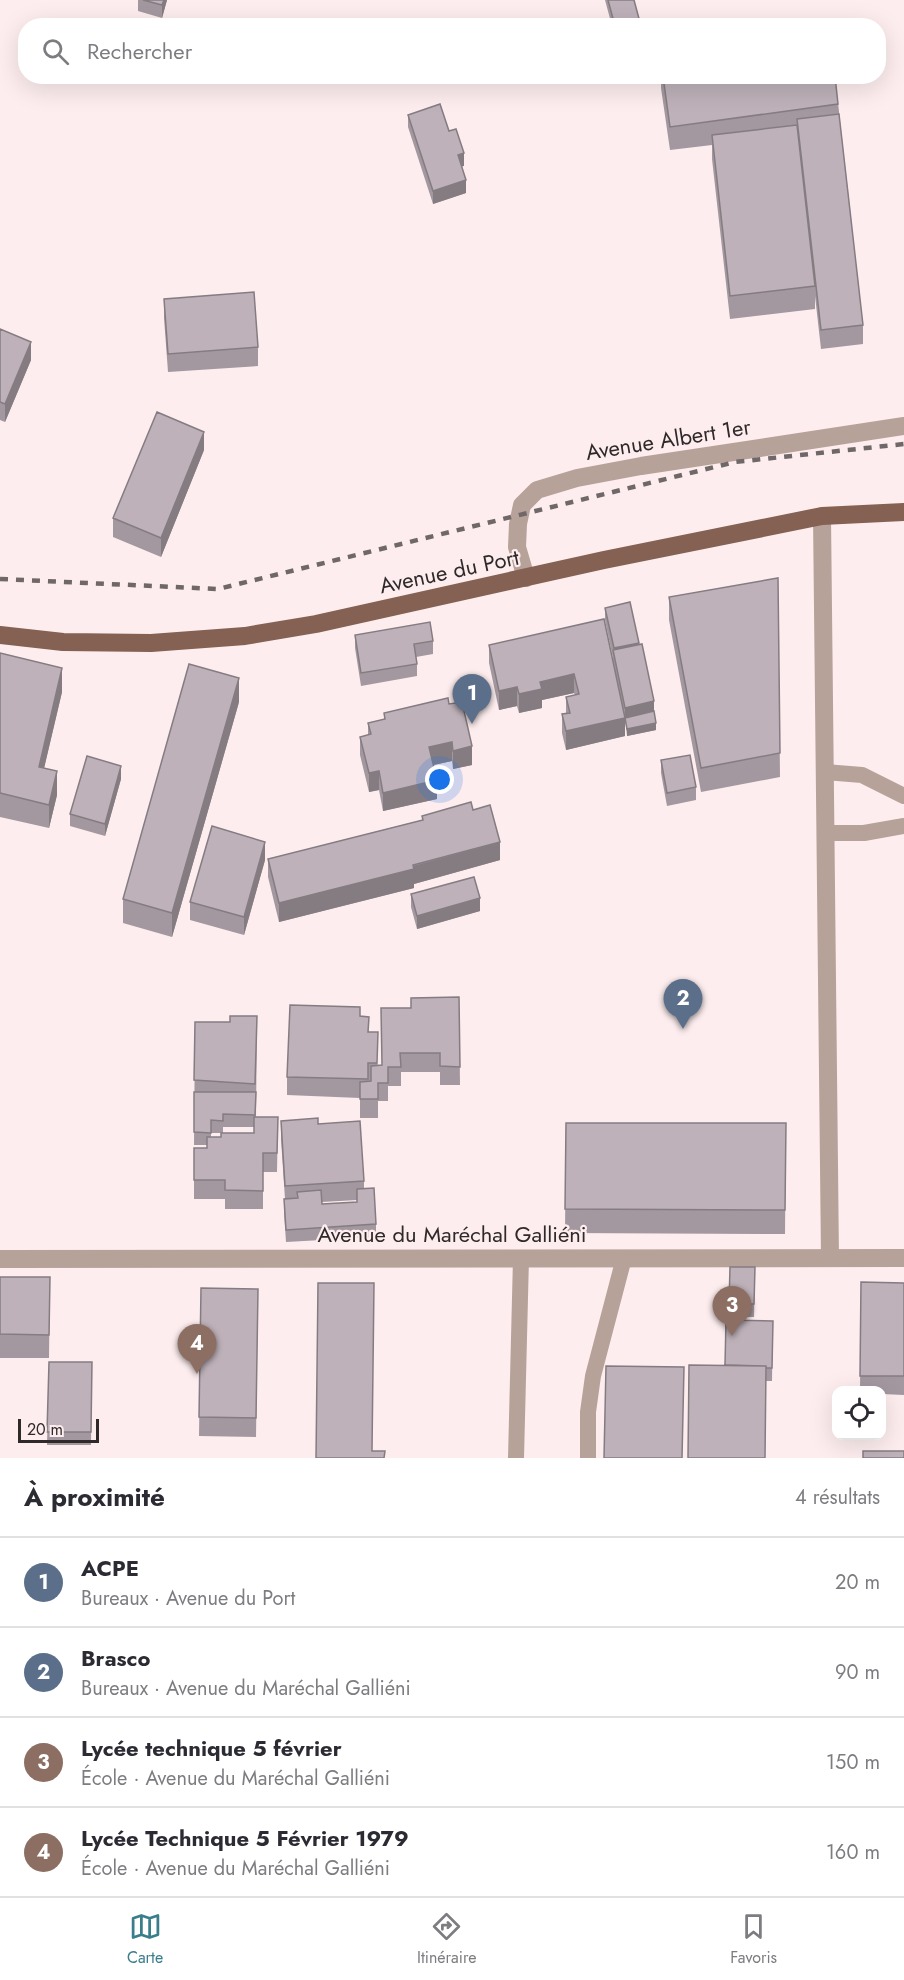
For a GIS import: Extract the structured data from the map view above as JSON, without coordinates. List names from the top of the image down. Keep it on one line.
{"streets":{"main road":["Avenue du Port"],"street":["Avenue Albert 1er","Avenue du Maréchal Galliéni"]},"crossings":[["Avenue Albert 1er","Avenue du Port"]],"scale_bar":"20 m","page":{"search":"Rechercher","pins":["1","2","3","4"],"scale":"20 m","heading":["À proximité","4 résultats"],"list":[{"mark":"1","name":"ACPE","note":"Bureaux · Avenue du Port","value":"20 m"},{"mark":"2","name":"Brasco","note":"Bureaux · Avenue du Maréchal Galliéni","value":"90 m"},{"mark":"3","name":"Lycée technique 5 février","note":"École · Avenue du Maréchal Galliéni","value":"150 m"},{"mark":"4","name":"Lycée Technique 5 Février 1979","note":"École · Avenue du Maréchal Galliéni","value":"160 m"}],"nav":["Carte","Itinéraire","Favoris"]}}
